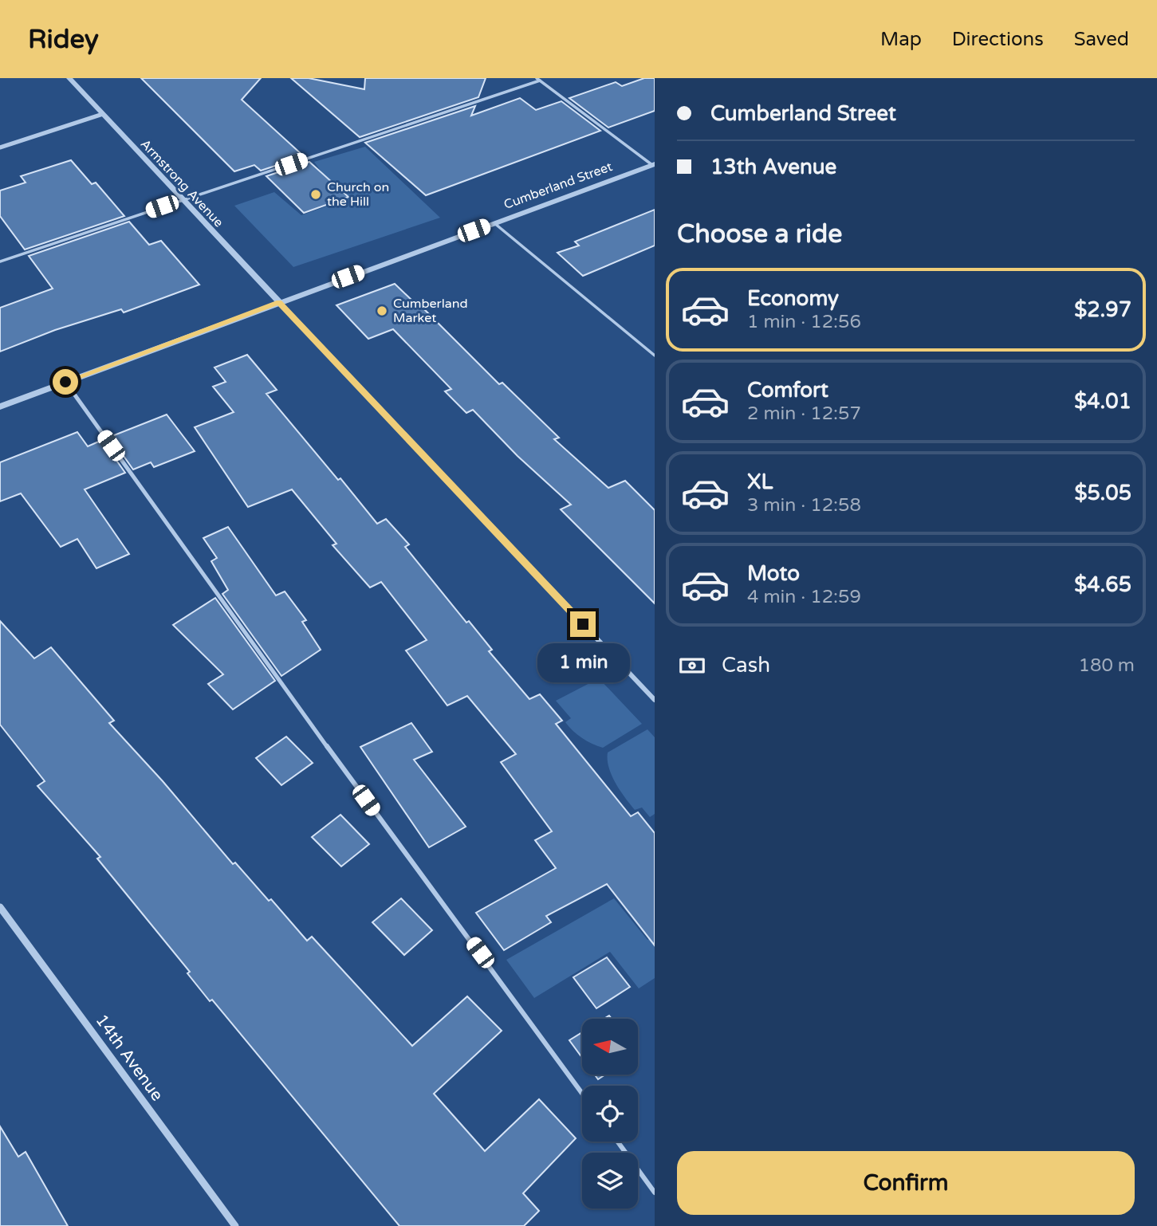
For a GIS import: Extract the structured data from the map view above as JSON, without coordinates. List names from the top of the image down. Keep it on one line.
{"streets":{"street":["Armstrong Avenue","Cumberland Street","14th Avenue"]},"crossings":[["Armstrong Avenue","Cumberland Street"]],"places":["Church on the Hill","Cumberland Market"],"north":"left","page":{"header":"Ridey","nav":["Map","Directions","Saved"],"banner":["Cumberland Street","13th Avenue"],"heading":"Choose a ride","list":[{"name":"Economy","note":"1 min · 12:56","value":"$2.97"},{"name":"Comfort","note":"2 min · 12:57","value":"$4.01"},{"name":"XL","note":"3 min · 12:58","value":"$5.05"},{"name":"Moto","note":"4 min · 12:59","value":"$4.65"}],"pay":["Cash","180 m"],"bubble":"1 min","buttons":"Confirm"}}
